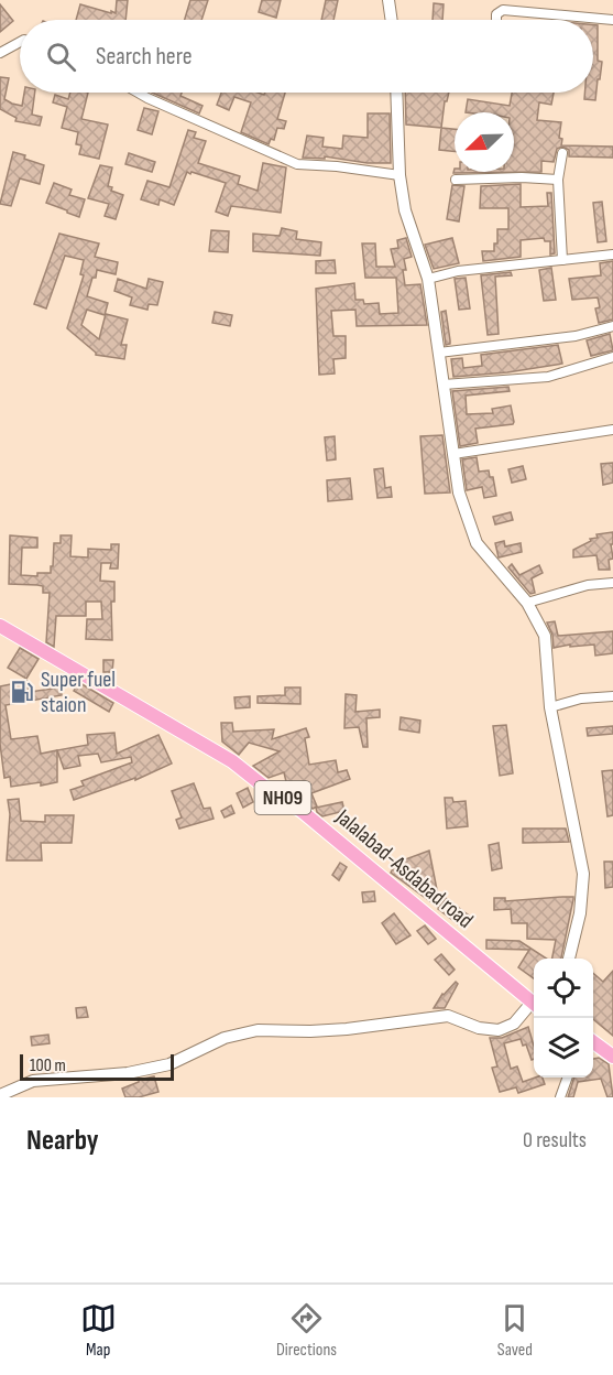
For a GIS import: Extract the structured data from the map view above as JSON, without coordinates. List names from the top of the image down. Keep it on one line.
{"streets":{"main road":["NH09","Jalalabad-Asdabad road"]},"places":{"fuel station":["Super fuel staion"]},"scale_bar":"100 m","north":"bottom left","page":{"search":"Search here","scale":"100 m","heading":["Nearby","0 results"],"nav":["Map","Directions","Saved"]}}
